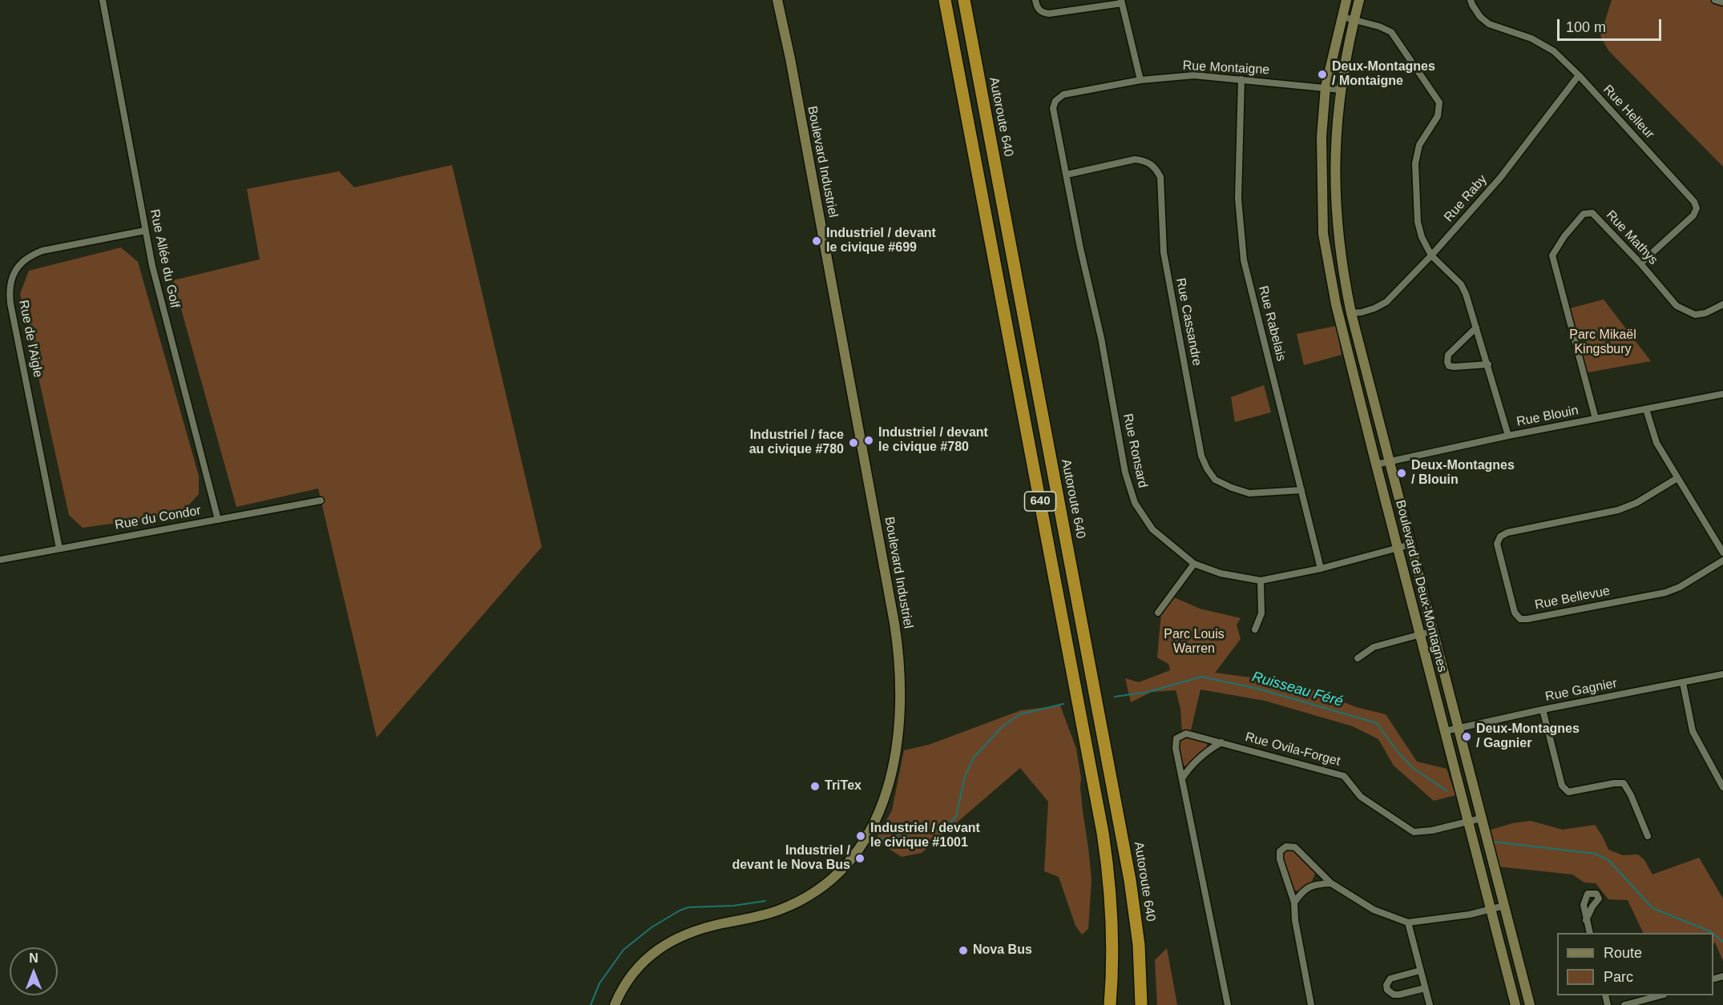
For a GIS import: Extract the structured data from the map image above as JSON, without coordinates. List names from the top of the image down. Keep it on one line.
{"streets":{"highway":["Autoroute 640","640"],"street":["Rue Montaigne","Rue Helleur","Boulevard Industriel","Rue Raby","Rue Mathys","Rue Allée du Golf","Rue Cassandre","Rue Rabelais","Rue de l'Aigle","Rue Blouin","Rue Ronsard","Rue du Condor","Boulevard de Deux-Montagnes","Rue Bellevue","Rue Gagnier","Rue Ovila-Forget"]},"crossings":[["Rue Montaigne","Rue Rabelais"],["Rue Montaigne","Rue Ronsard"],["Rue Montaigne","Boulevard de Deux-Montagnes"],["Rue Helleur","Rue Raby"],["Rue Helleur","Rue Mathys"],["Rue Raby","Boulevard de Deux-Montagnes"],["Rue Mathys","Rue Blouin"],["Rue Allée du Golf","Rue de l'Aigle"],["Rue Allée du Golf","Rue du Condor"],["Rue Cassandre","Rue Rabelais"],["Rue Cassandre","Rue Ronsard"],["Rue Rabelais","Rue Ronsard"],["Rue de l'Aigle","Rue du Condor"],["Rue Blouin","Boulevard de Deux-Montagnes"],["Rue Ronsard","Boulevard de Deux-Montagnes"],["Boulevard de Deux-Montagnes","Rue Gagnier"],["Boulevard de Deux-Montagnes","Rue Ovila-Forget"]],"water":["Ruisseau Féré"],"parks":["Parc Mikaël Kingsbury","Parc Louis Warren"],"places":["Deux-Montagnes / Montaigne","Industriel / devant le civique #699","Industriel / devant le civique #780","Industriel / face au civique #780","Deux-Montagnes / Blouin","Deux-Montagnes / Gagnier","TriTex","Industriel / devant le civique #1001","Industriel / devant le Nova Bus","Nova Bus"],"legend":["Route","Parc"],"scale_bar":"100 m","north":"top"}
